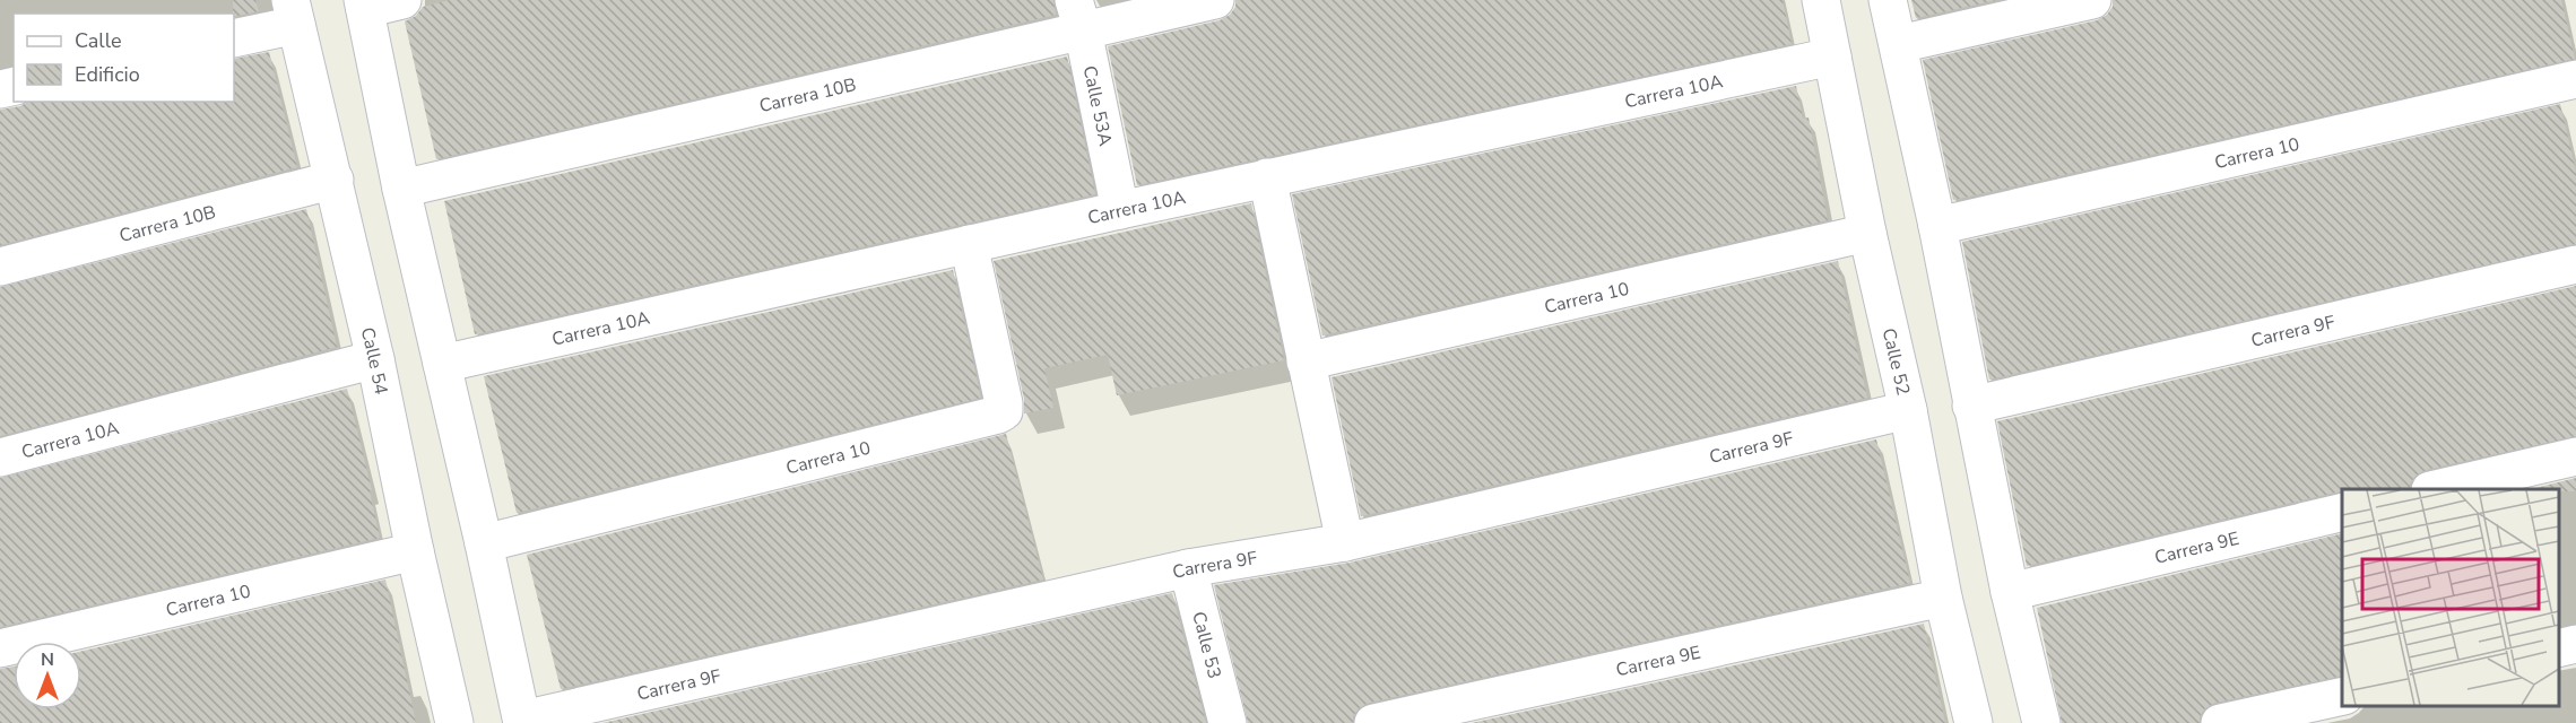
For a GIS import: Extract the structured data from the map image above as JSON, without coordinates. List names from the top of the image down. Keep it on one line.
{"streets":{"street":["Carrera 10A","Carrera 10B","Calle 53A","Carrera 10","Carrera 9F","Calle 54","Calle 52","Carrera 9E","Calle 53"]},"crossings":[["Carrera 10A","Calle 53A"],["Carrera 10A","Carrera 10"],["Carrera 10A","Calle 54"],["Carrera 10A","Calle 52"],["Carrera 10B","Calle 53A"],["Carrera 10B","Calle 54"],["Carrera 10","Calle 54"],["Carrera 10","Calle 52"],["Carrera 9F","Calle 52"],["Carrera 9F","Calle 53"],["Calle 52","Carrera 9E"]],"legend":["Calle","Edificio"],"north":"top"}
